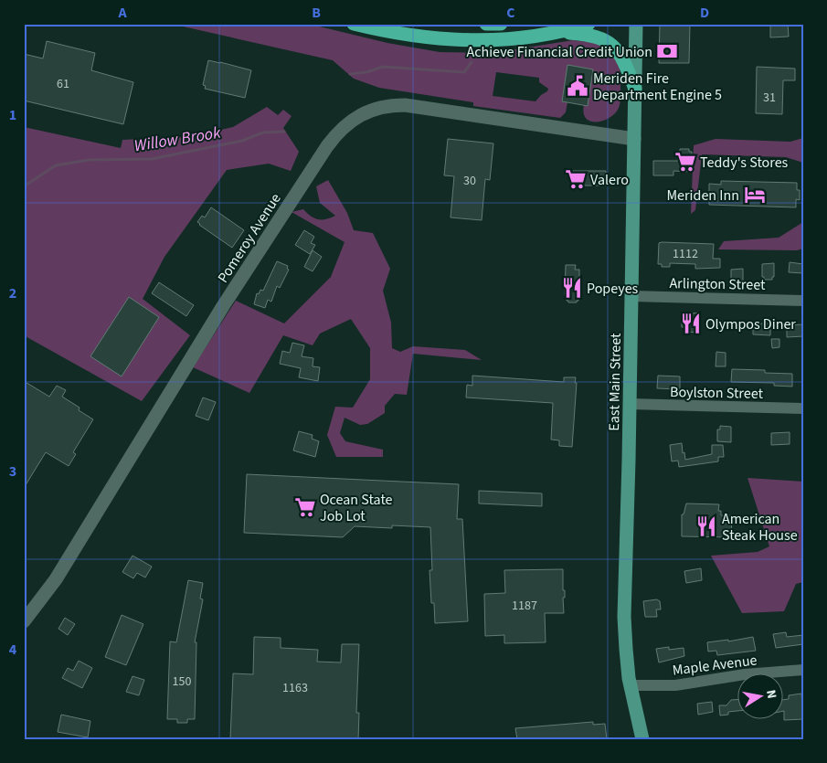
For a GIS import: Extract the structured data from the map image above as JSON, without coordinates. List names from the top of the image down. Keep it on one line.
{"streets":{"main road":["Pomeroy Avenue","East Main Street"],"street":["Arlington Street","Boylston Street","Maple Avenue"]},"crossings":[["Pomeroy Avenue","East Main Street"],["Arlington Street","East Main Street"],["East Main Street","Boylston Street"],["East Main Street","Maple Avenue"]],"water":["Willow Brook"],"places":{"bank":["Achieve Financial Credit Union"],"public building":["Meriden Fire Department Engine 5"],"supermarket":["Teddy's Stores","Valero","Ocean State Job Lot"],"hotel":["Meriden Inn"],"restaurant":["Popeyes","Olympos Diner","American Steak House"]},"house_numbers":["61","31","30","1112","1187","150","1163"],"north":"right","grid":{"columns":["A","B","C","D"],"rows":["1","2","3","4"]}}
